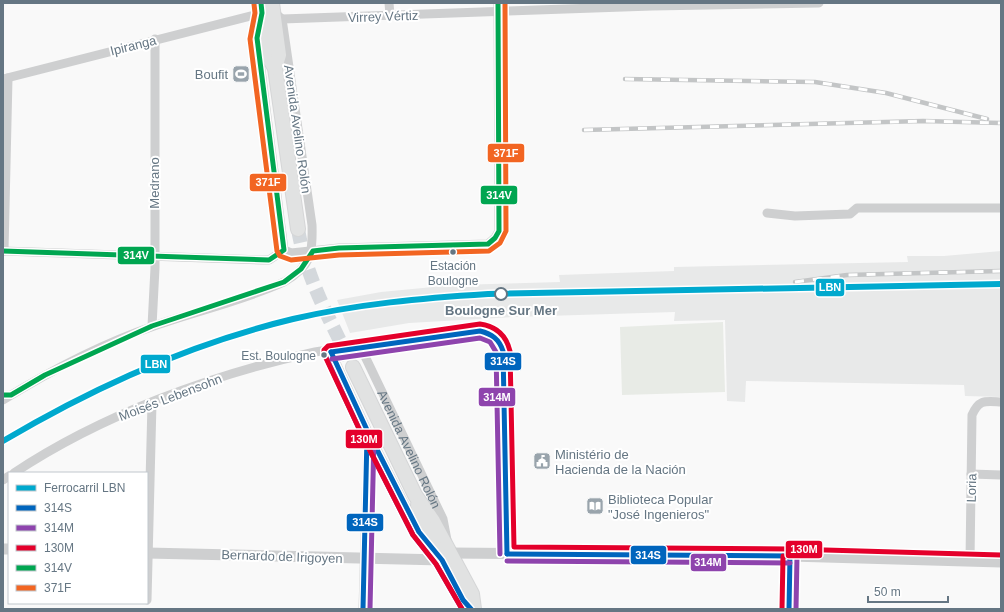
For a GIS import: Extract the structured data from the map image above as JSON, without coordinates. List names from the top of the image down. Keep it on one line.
{"streets":{"main road":["Avenida Avelino Rolón"],"street":["Virrey Vértiz","Ipiranga","Medrano","Moisés Lebensohn","Loria","Bernardo de Irigoyen"]},"crossings":[["Virrey Vértiz","Ipiranga"],["Virrey Vértiz","Avenida Avelino Rolón"],["Ipiranga","Avenida Avelino Rolón"],["Ipiranga","Medrano"],["Avenida Avelino Rolón","Moisés Lebensohn"],["Avenida Avelino Rolón","Bernardo de Irigoyen"],["Moisés Lebensohn","Bernardo de Irigoyen"],["Loria","Bernardo de Irigoyen"]],"places":{"sports":["Boufit"],"other":["Estación Boulogne","Boulogne Sur Mer","Est. Boulogne"],"public building":["Ministério de Hacienda de la Nación"],"library":["Biblioteca Popular \"José Ingenieros\""]},"lines":["transit line 314V","transit line 371F","rail line LBN","transit line 130M","transit line 314S","transit line 314M"],"legend":["Ferrocarril LBN","314S","314M","130M","314V","371F"],"scale_bar":"50 m"}
